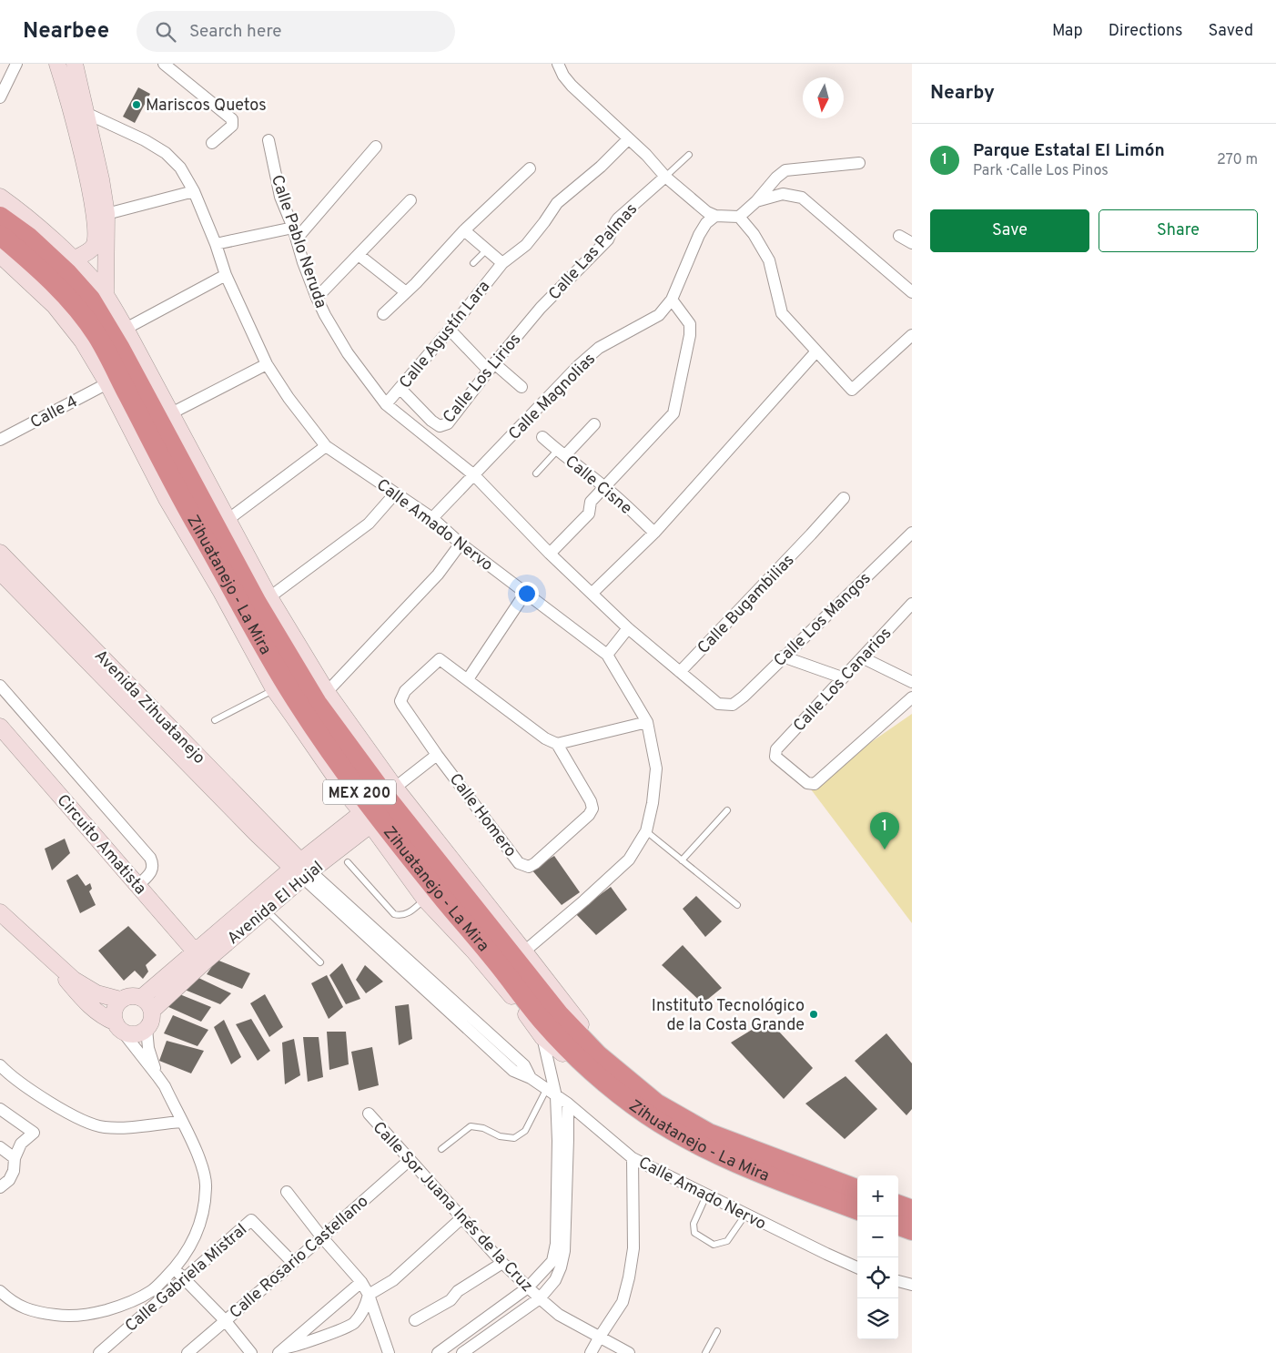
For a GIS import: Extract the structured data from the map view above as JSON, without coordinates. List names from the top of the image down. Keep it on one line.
{"streets":{"highway":["Zihuatanejo - La Mira","MEX 200"],"street":["Calle Pablo Neruda","Calle Las Palmas","Calle Agustín Lara","Calle Los Lirios","Calle Magnolias","Calle 4","Calle Cisne","Calle Amado Nervo","Calle Bugambilias","Calle Los Mangos","Calle Los Canarios","Avenida Zihuatanejo","Calle Homero","Circuito Amatista","Avenida El Hujal","Calle Sor Juana Inés de la Cruz","Calle Rosario Castellano","Calle Gabriela Mistral"]},"crossings":[["Calle Pablo Neruda","Calle Agustín Lara"],["Calle Pablo Neruda","Calle Magnolias"],["Calle Pablo Neruda","Calle Bugambilias"],["Calle Pablo Neruda","Calle Los Mangos"],["Calle Las Palmas","Calle Los Lirios"],["Calle Agustín Lara","Calle Los Lirios"],["Calle Magnolias","Calle Amado Nervo"],["Calle Amado Nervo","Avenida Zihuatanejo"],["Calle Amado Nervo","Avenida El Hujal"],["Zihuatanejo - La Mira","Avenida El Hujal"],["Avenida Zihuatanejo","Avenida El Hujal"],["Circuito Amatista","Avenida El Hujal"],["Calle Sor Juana Inés de la Cruz","Calle Rosario Castellano"],["Calle Rosario Castellano","Calle Gabriela Mistral"]],"places":["Mariscos Quetos","Instituto Tecnológico de la Costa Grande"],"north":"bottom","page":{"header":"Nearbee","search":"Search here","nav":["Map","Directions","Saved"],"heading":"Nearby","list":[{"mark":"1","name":"Parque Estatal El Limón","note":"Park · Calle Los Pinos","value":"270 m"}],"buttons":["Save","Share"],"pins":"1","map_buttons":["+","−"]}}
